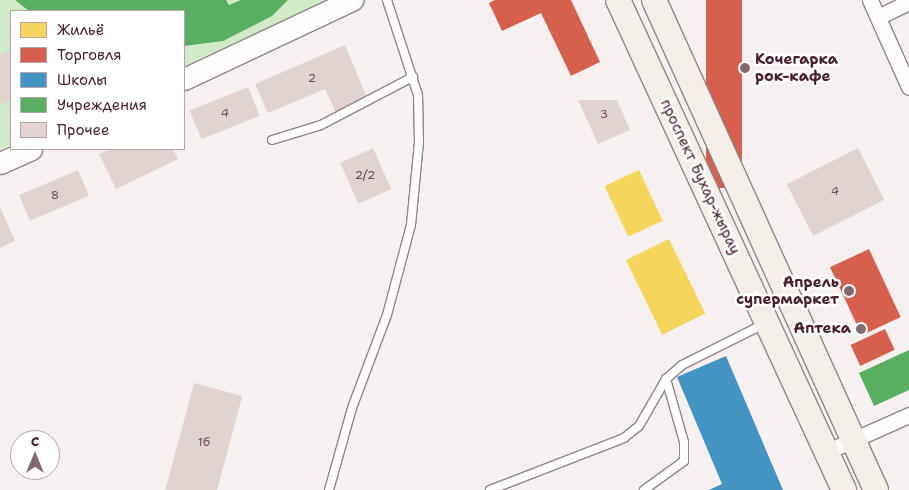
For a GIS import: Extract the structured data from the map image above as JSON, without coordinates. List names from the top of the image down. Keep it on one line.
{"streets":{"main road":["проспект Бухар-жырау"]},"places":["Кочегарка рок-кафе","Апрель супермаркет","Аптека"],"house_numbers":["2","4","3","2/2","4","8","1б"],"legend":["Жильё","Торговля","Школы","Учреждения","Прочее"],"north":"top"}
